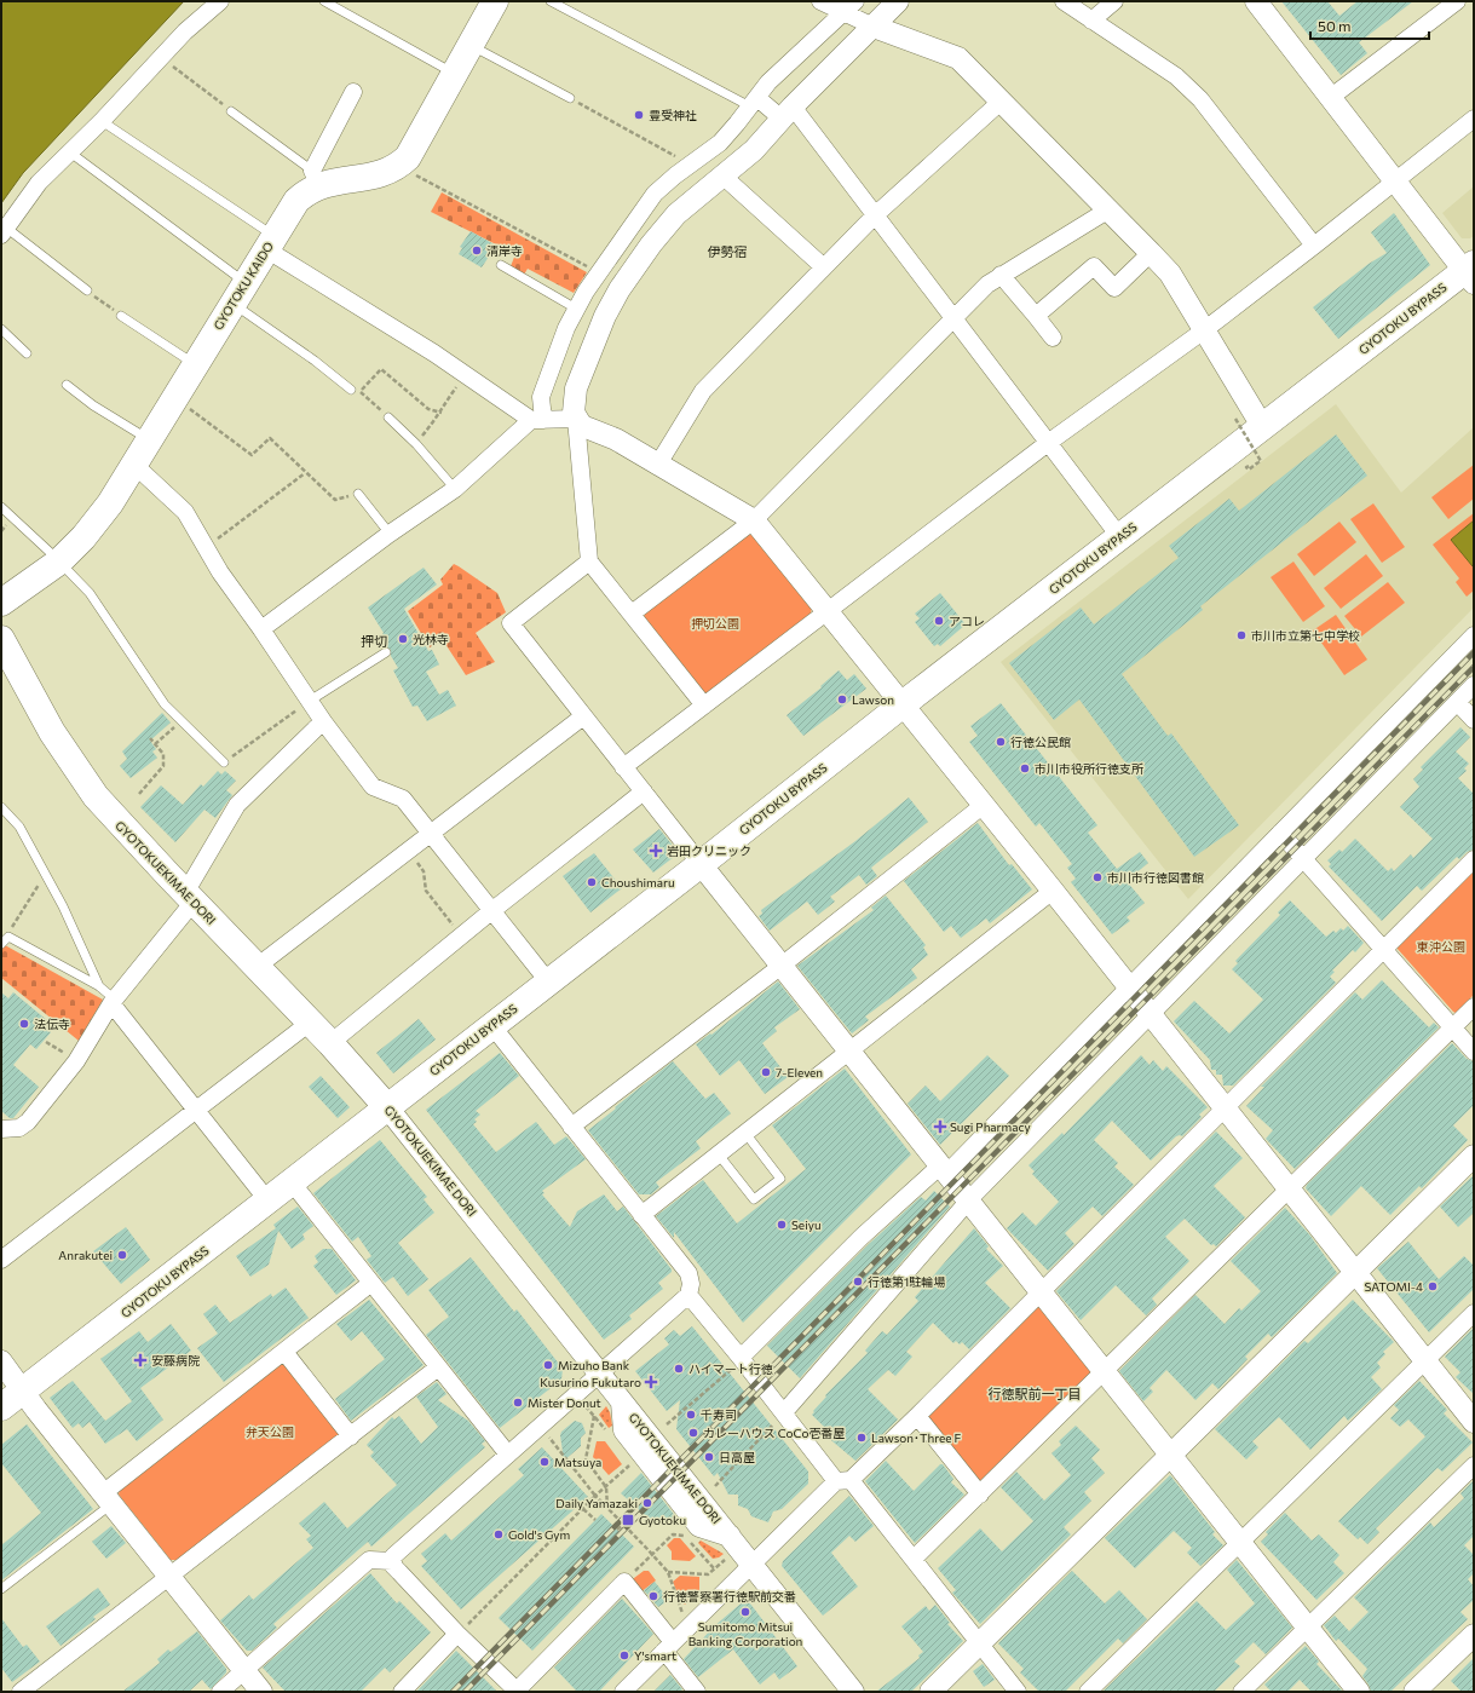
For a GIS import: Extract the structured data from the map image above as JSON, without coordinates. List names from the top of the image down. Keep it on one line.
{"streets":{"main road":["GYOTOKU KAIDO","GYOTOKU BYPASS","GYOTOKUEKIMAE DORI"]},"crossings":[["GYOTOKU BYPASS","GYOTOKUEKIMAE DORI"]],"districts":["伊勢宿","押切","行徳駅前一丁目"],"parks":["押切公園","東沖公園","弁天公園"],"places":{"other":["豊受神社","清岸寺","アコレ","市川市立第七中学校","光林寺","Lawson","行徳公民館","市川市役所行徳支所","市川市行徳図書館","Choushimaru","法伝寺","7-Eleven","Seiyu","Anrakutei","行徳第1駐輪場","SATOMI-4","Mizuho Bank","ハイマート行徳","Mister Donut","千寿司","カレーハウス CoCo壱番屋","Lawson･Three F","日高屋","Matsuya","Daily Yamazaki","Gold's Gym","行徳警察署行徳駅前交番","Sumitomo Mitsui Banking Corporation","Y'smart"],"health":["岩田クリニック","Sugi Pharmacy","安藤病院","Kusurino Fukutaro"],"transit":["Gyotoku"]},"scale_bar":"50 m"}
